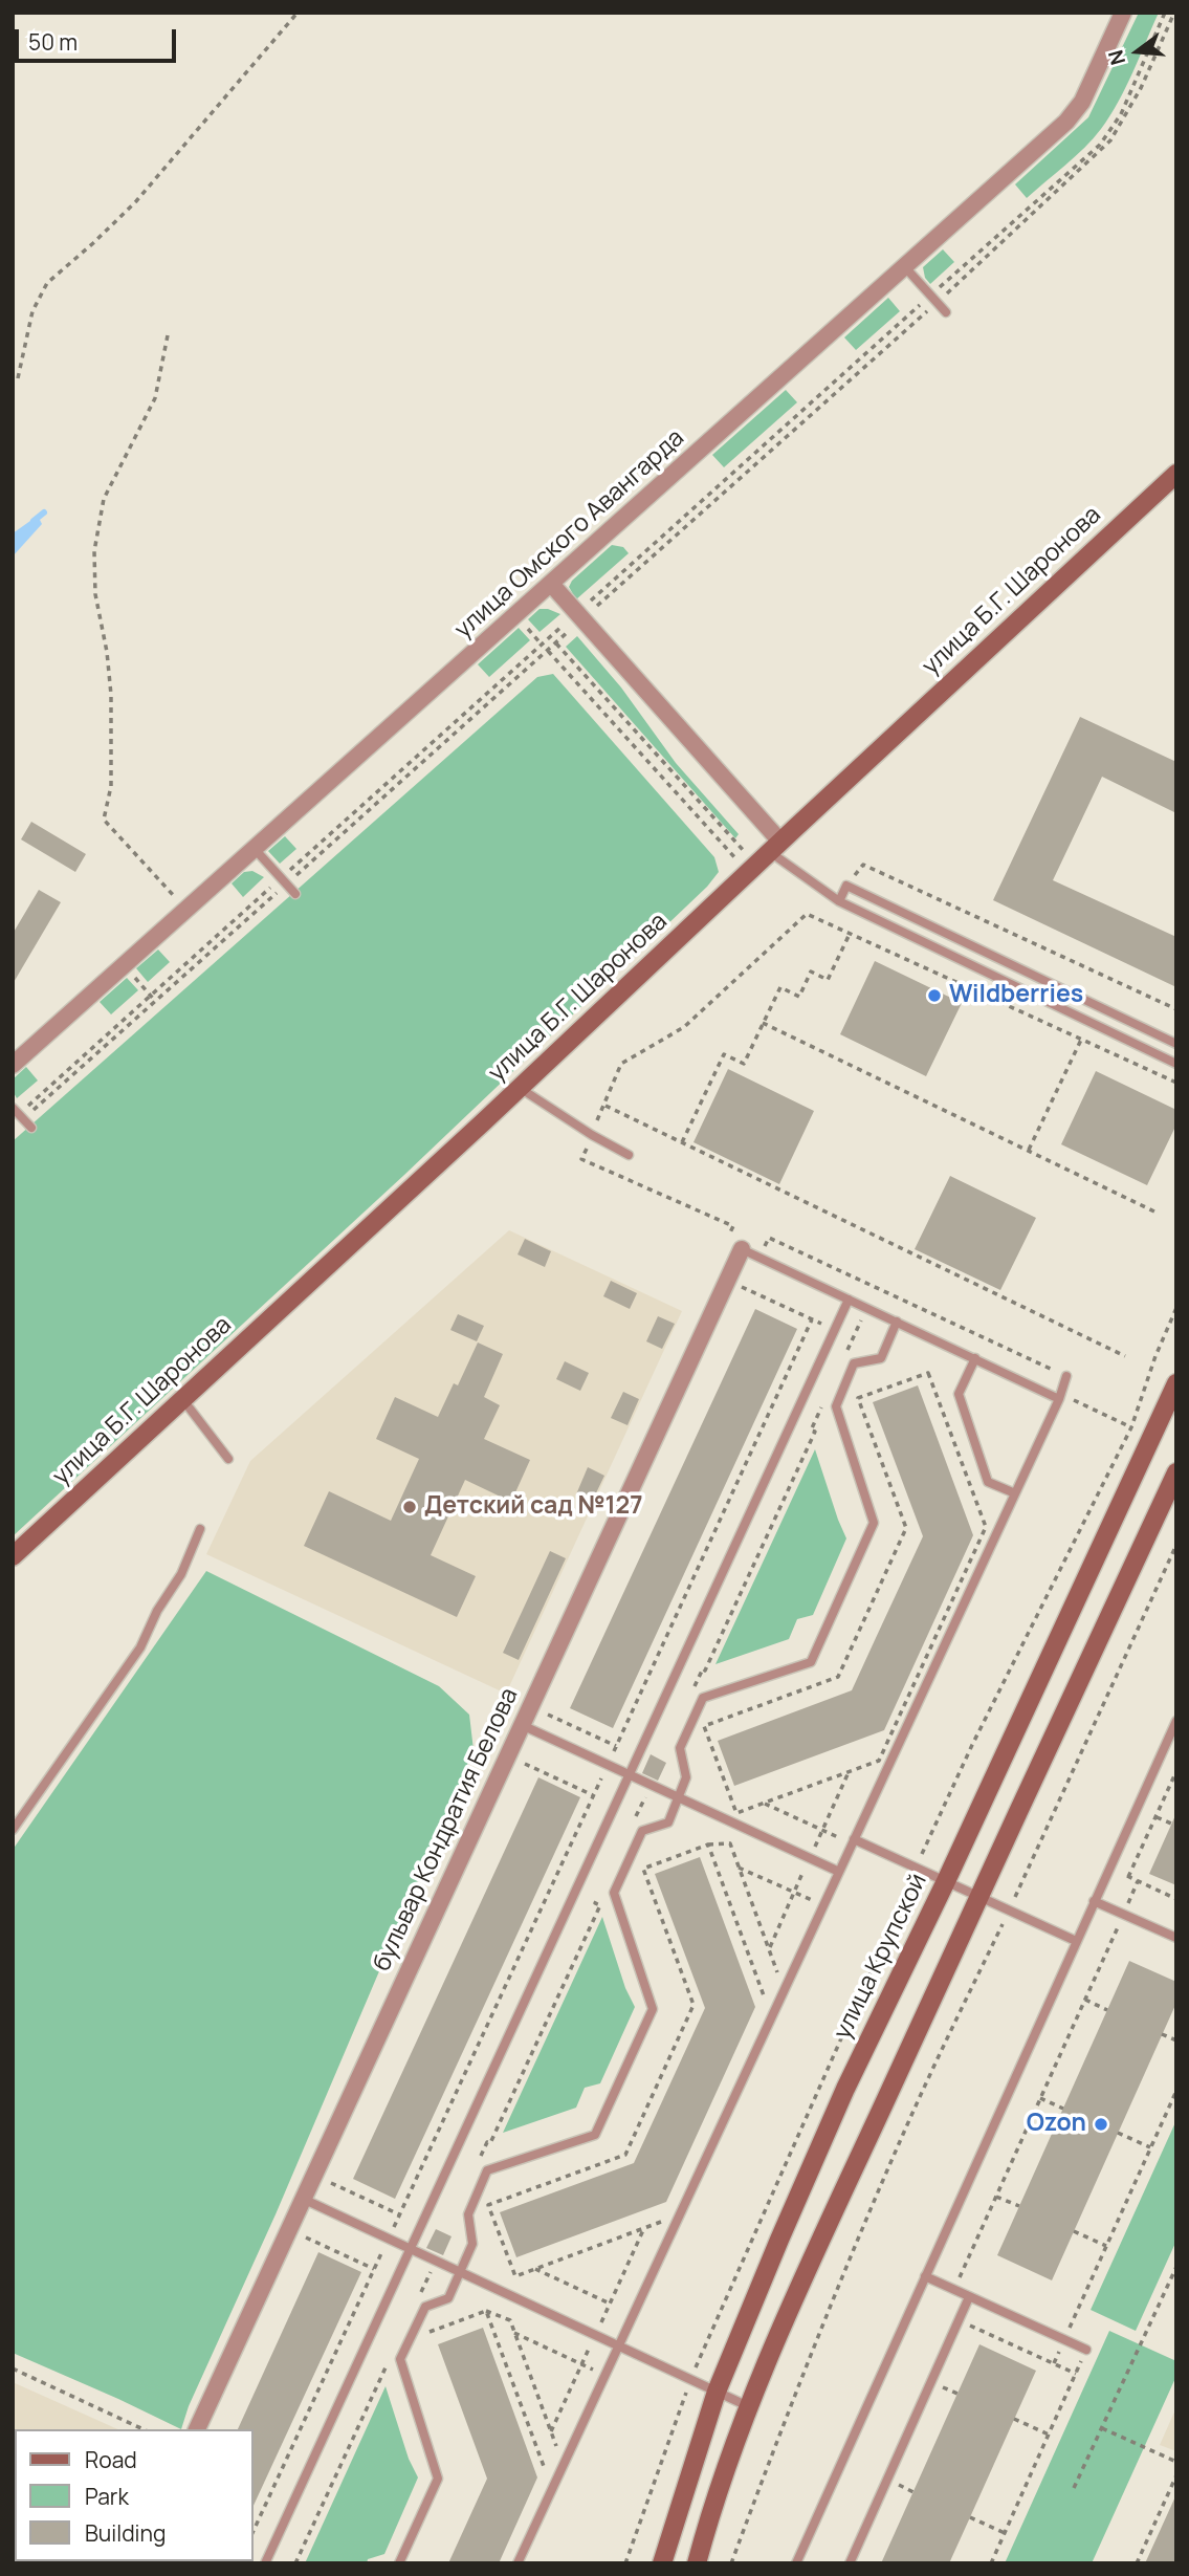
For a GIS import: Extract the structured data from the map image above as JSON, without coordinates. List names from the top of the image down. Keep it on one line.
{"streets":{"main road":["улица Б.Г. Шаронова","улица Крупской"],"street":["улица Омского Авангарда","бульвар Кондратия Белова"]},"places":["Wildberries","Детский сад №127","Ozon"],"legend":["Road","Park","Building"],"scale_bar":"50 m","north":"left"}
